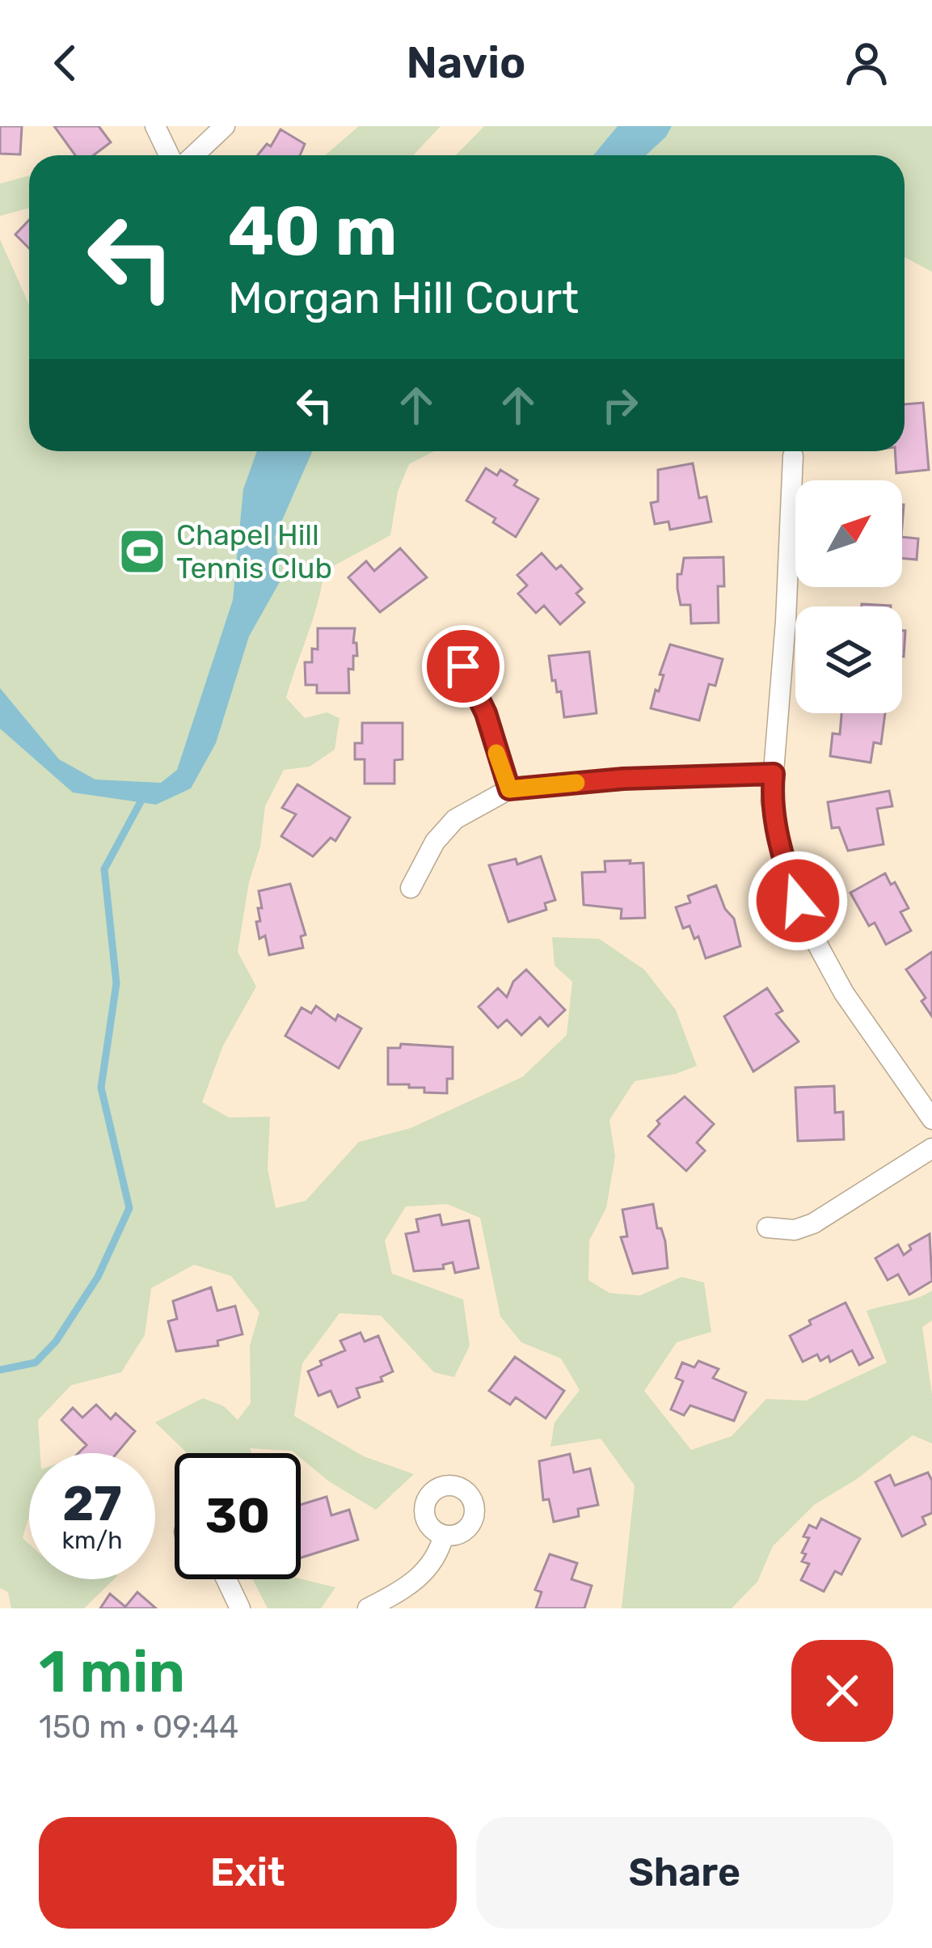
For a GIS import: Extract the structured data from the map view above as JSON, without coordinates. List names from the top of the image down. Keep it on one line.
{"places":{"sports":["Chapel Hill Tennis Club"]},"north":"top right","page":{"header":"Navio","turn":["40 m","Morgan Hill Court"],"speed":"27 km/h","limit":"30","heading":["1 min","150 m · 09:44"],"buttons":["Exit","Share"]}}
